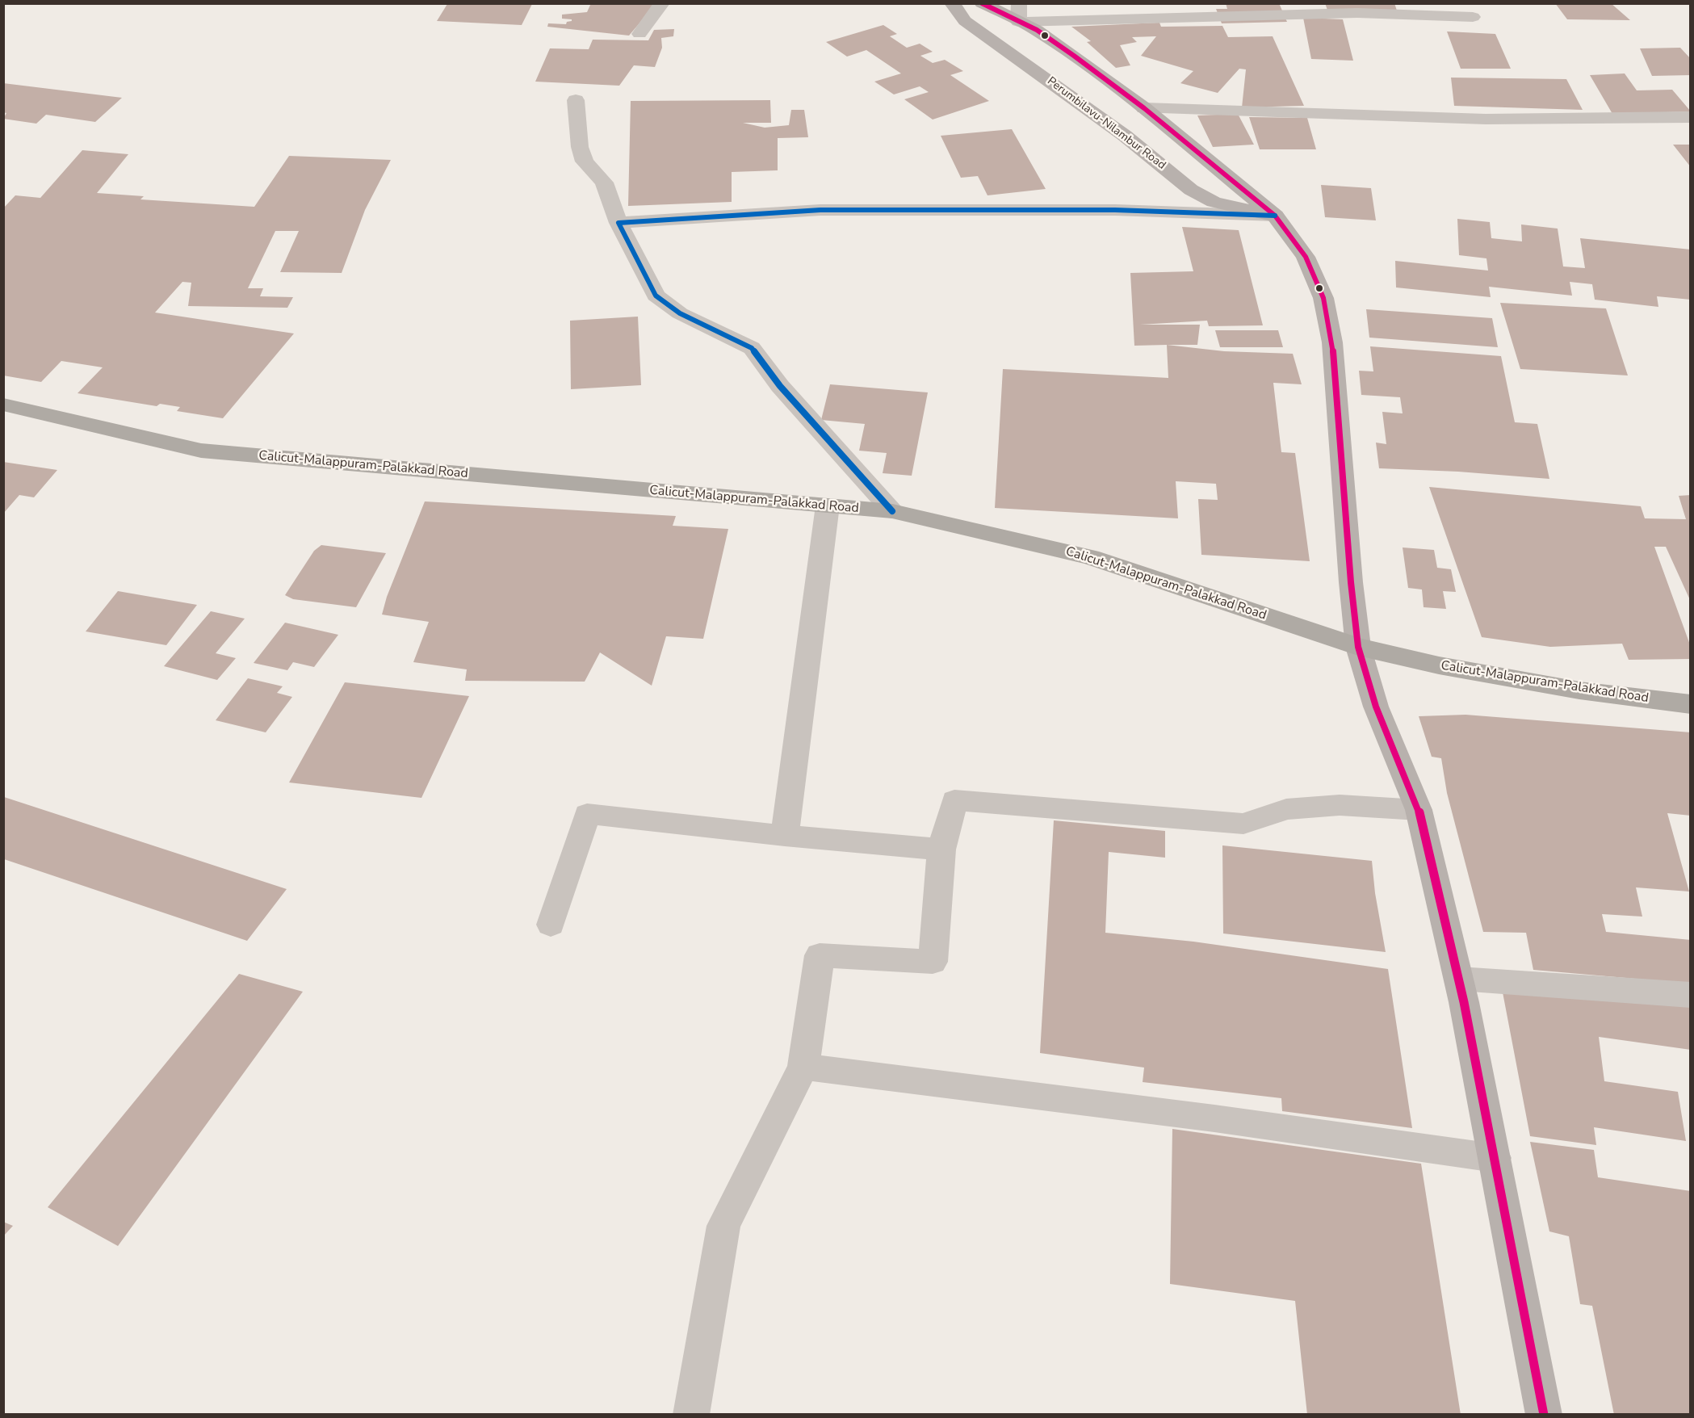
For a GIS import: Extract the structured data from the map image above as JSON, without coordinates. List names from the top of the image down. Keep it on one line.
{"streets":{"highway":["Calicut-Malappuram-Palakkad Road"],"main road":["Perumbilavu-Nilambur Road"]}}
